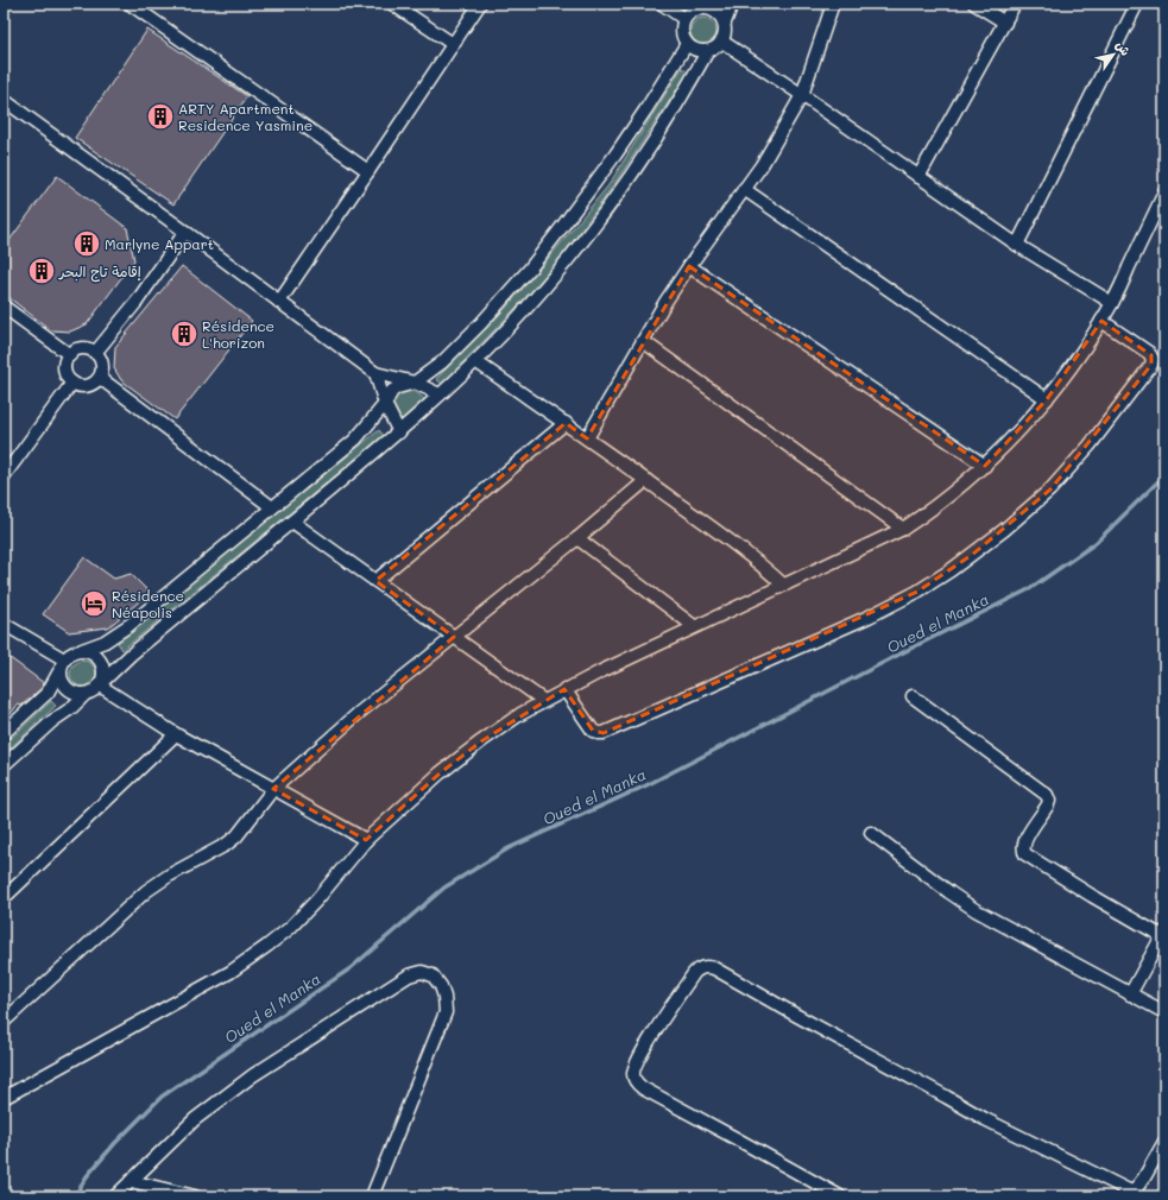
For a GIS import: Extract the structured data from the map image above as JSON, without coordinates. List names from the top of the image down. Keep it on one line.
{"water":["Oued el Manka"],"places":{"building":["ARTY Apartment Residence Yasmine","Marlyne Appart","إقامة تاج البحر","Résidence L'horizon"],"hotel":["Résidence Néapolis"]},"north":"top right"}
